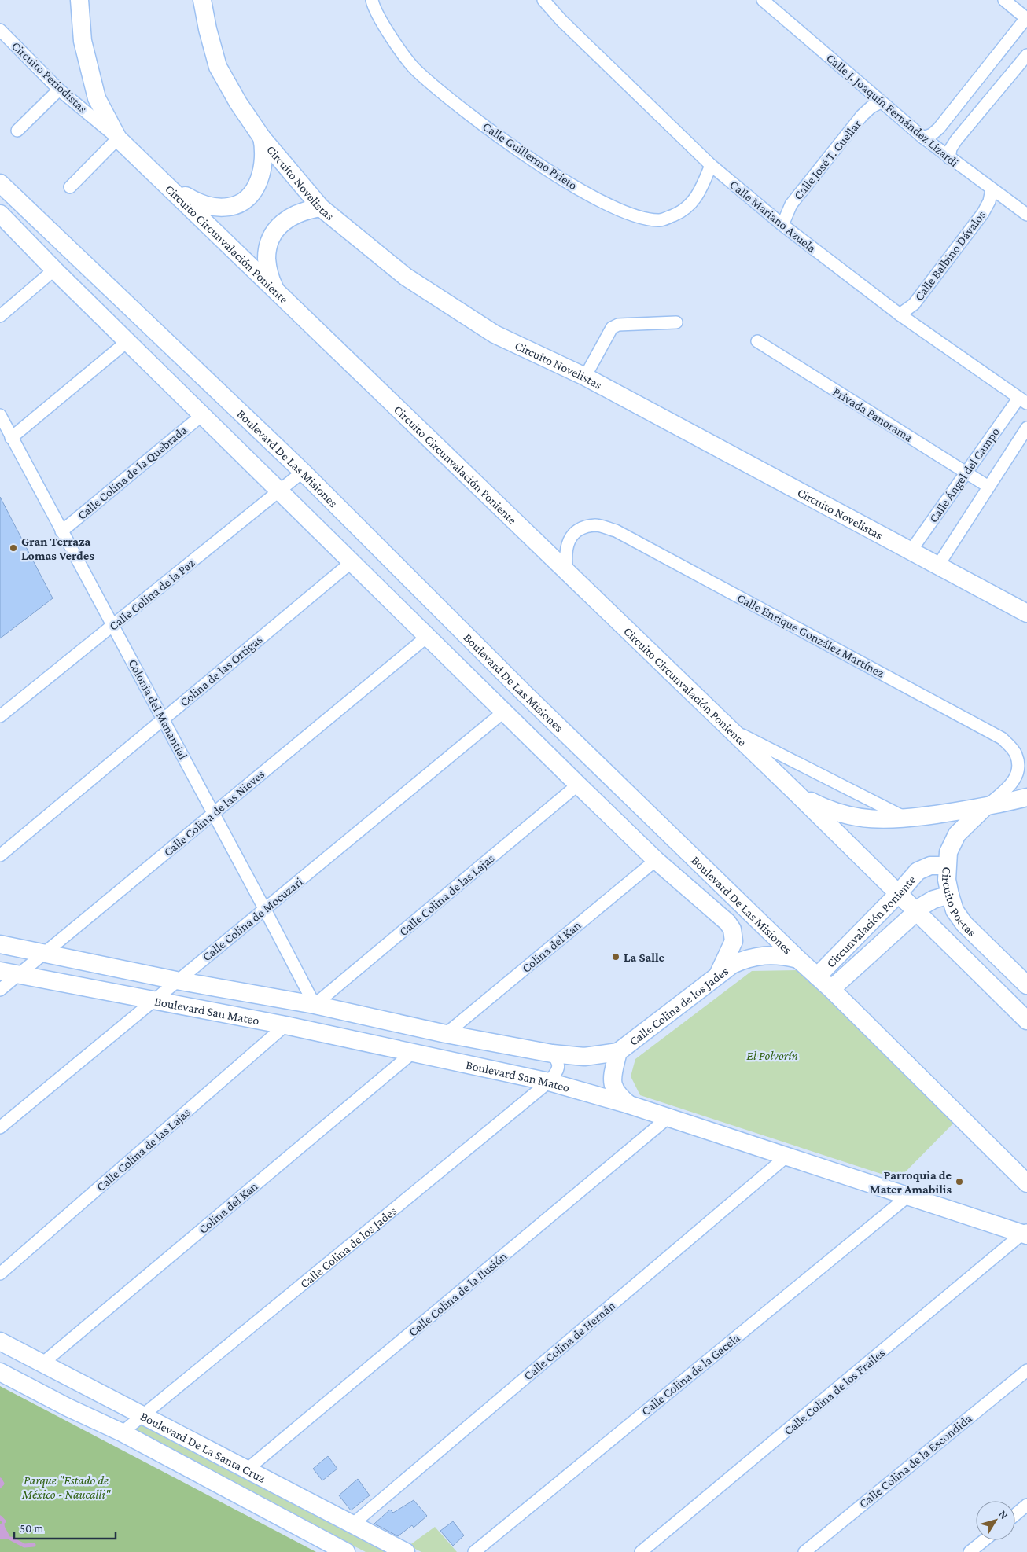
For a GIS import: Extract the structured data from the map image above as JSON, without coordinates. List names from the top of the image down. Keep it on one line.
{"streets":{"main road":["Circuito Novelistas","Circuito Circunvalación Poniente","Boulevard De Las Misiones","Circuito Poetas","Circunvalación Poniente","Calle Colina de los Jades","Boulevard San Mateo","Boulevard De La Santa Cruz"],"street":["Circuito Periodistas","Calle J. Joaquín Fernández Lizardi","Calle Guillermo Prieto","Calle José T. Cuellar","Calle Mariano Azuela","Calle Balbino Dávalos","Privada Panorama","Calle Colina de la Quebrada","Calle Ángel del Campo","Calle Colina de la Paz","Calle Enrique González Martínez","Colina de las Ortigas","Colonia del Manantial","Calle Colina de las Nieves","Calle Colina de las Lajas","Calle Colina de Mocuzari","Colina del Kan","Calle Colina de la Ilusión","Calle Colina de Hernán","Calle Colina de la Gacela","Calle Colina de los Frailes","Calle Colina de la Escondida"]},"crossings":[["Circuito Periodistas","Circuito Circunvalación Poniente"],["Calle J. Joaquín Fernández Lizardi","Calle José T. Cuellar"],["Calle J. Joaquín Fernández Lizardi","Calle Balbino Dávalos"],["Calle Guillermo Prieto","Calle Mariano Azuela"],["Calle José T. Cuellar","Calle Mariano Azuela"],["Circuito Novelistas","Calle Ángel del Campo"],["Calle Mariano Azuela","Calle Balbino Dávalos"],["Calle Mariano Azuela","Calle Ángel del Campo"],["Circuito Circunvalación Poniente","Calle Enrique González Martínez"],["Circuito Circunvalación Poniente","Circunvalación Poniente"],["Privada Panorama","Calle Ángel del Campo"],["Boulevard De Las Misiones","Calle Colina de la Quebrada"],["Boulevard De Las Misiones","Calle Colina de la Paz"],["Boulevard De Las Misiones","Colina de las Ortigas"],["Boulevard De Las Misiones","Calle Colina de las Nieves"],["Boulevard De Las Misiones","Calle Colina de las Lajas"],["Boulevard De Las Misiones","Calle Colina de Mocuzari"],["Boulevard De Las Misiones","Circunvalación Poniente"],["Boulevard De Las Misiones","Colina del Kan"],["Boulevard De Las Misiones","Calle Colina de los Jades"],["Calle Colina de la Quebrada","Colonia del Manantial"],["Calle Colina de la Paz","Colonia del Manantial"],["Calle Enrique González Martínez","Circuito Poetas"],["Colina de las Ortigas","Colonia del Manantial"],["Colonia del Manantial","Calle Colina de las Nieves"],["Colonia del Manantial","Calle Colina de las Lajas"],["Colonia del Manantial","Calle Colina de Mocuzari"],["Colonia del Manantial","Boulevard San Mateo"],["Calle Colina de las Nieves","Boulevard San Mateo"],["Calle Colina de las Lajas","Boulevard San Mateo"],["Circuito Poetas","Circunvalación Poniente"],["Calle Colina de Mocuzari","Boulevard San Mateo"],["Colina del Kan","Boulevard San Mateo"],["Colina del Kan","Boulevard De La Santa Cruz"],["Calle Colina de los Jades","Boulevard San Mateo"],["Calle Colina de los Jades","Boulevard De La Santa Cruz"],["Boulevard San Mateo","Calle Colina de la Ilusión"],["Boulevard San Mateo","Calle Colina de Hernán"],["Boulevard San Mateo","Calle Colina de la Gacela"],["Boulevard San Mateo","Calle Colina de los Frailes"],["Calle Colina de la Ilusión","Boulevard De La Santa Cruz"],["Calle Colina de Hernán","Boulevard De La Santa Cruz"]],"parks":["El Polvorín","Parque \"Estado de México - Naucalli\""],"places":["Gran Terraza Lomas Verdes","La Salle","Parroquia de Mater Amabilis"],"scale_bar":"50 m","north":"top right"}
